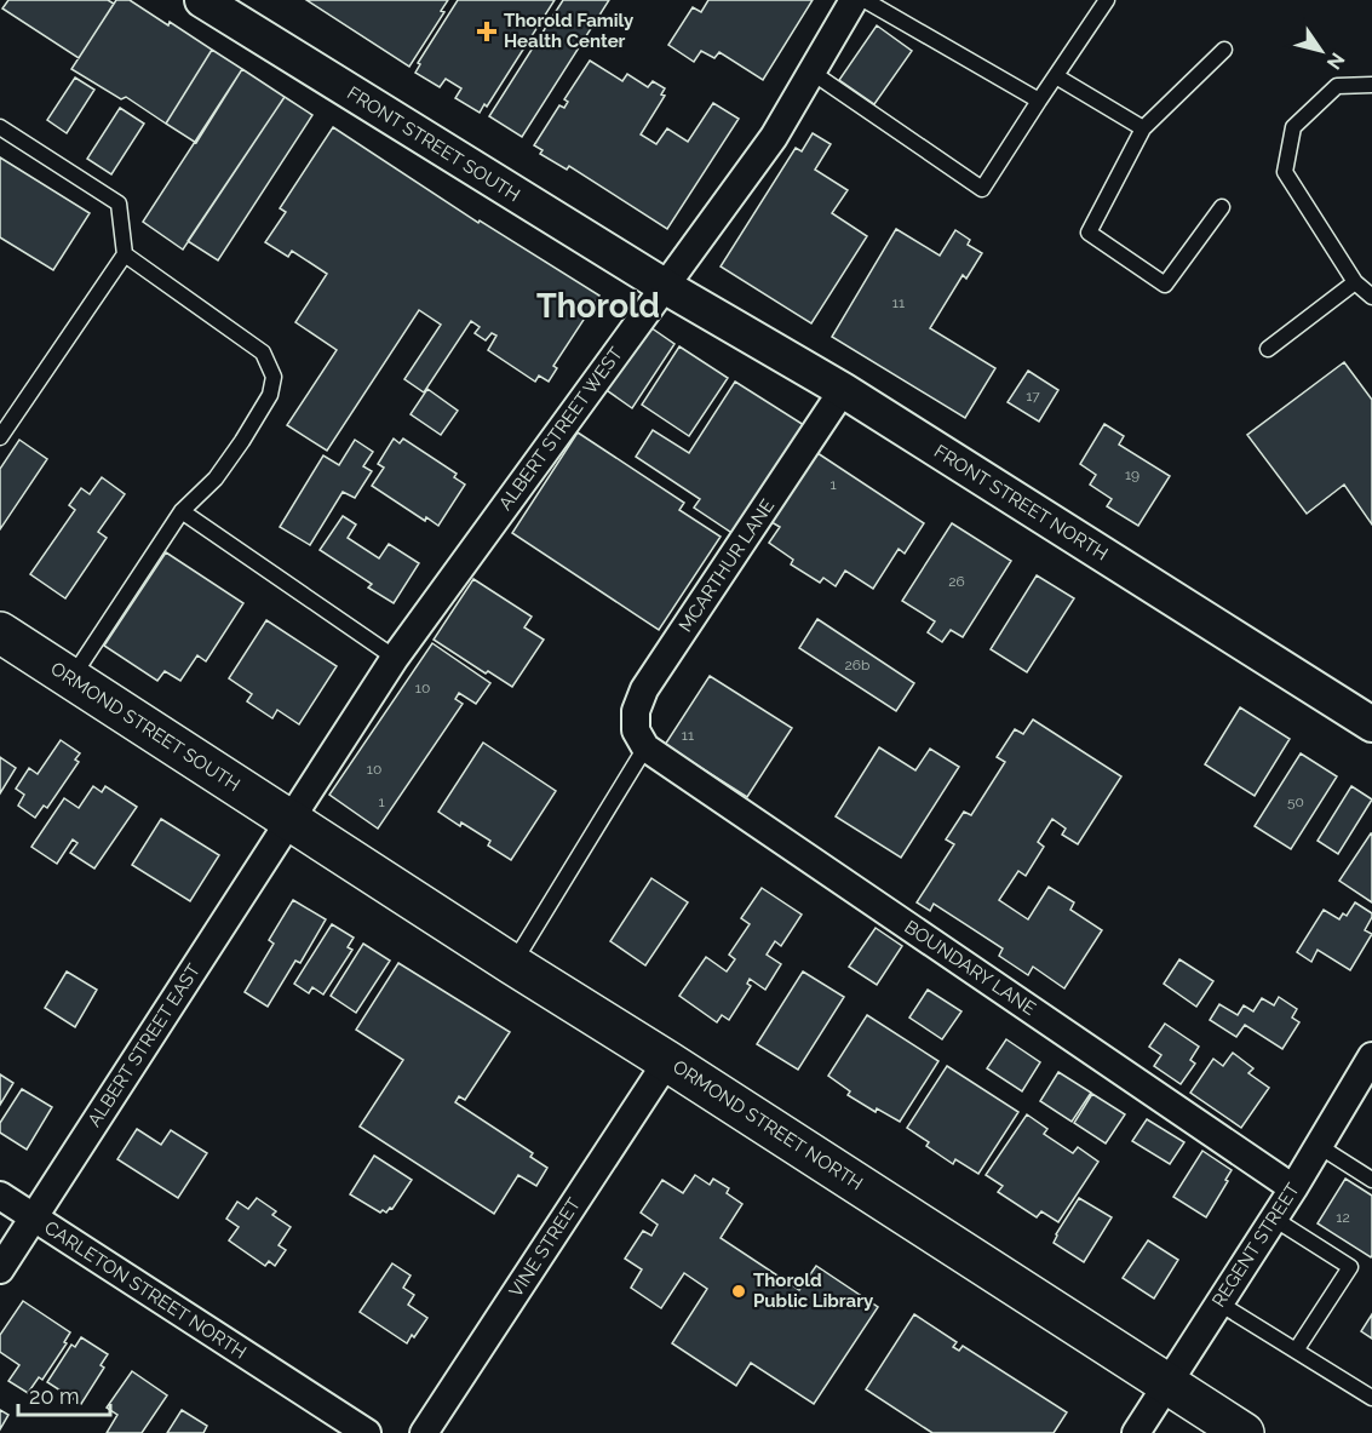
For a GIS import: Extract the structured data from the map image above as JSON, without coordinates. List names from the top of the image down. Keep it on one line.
{"streets":{"main road":["ORMOND STREET SOUTH","ORMOND STREET NORTH"],"street":["FRONT STREET SOUTH","ALBERT STREET WEST","FRONT STREET NORTH","MCARTHUR LANE","BOUNDARY LANE","ALBERT STREET EAST","REGENT STREET","VINE STREET","CARLETON STREET NORTH"]},"crossings":[["FRONT STREET SOUTH","ALBERT STREET WEST"],["FRONT STREET SOUTH","FRONT STREET NORTH"],["ALBERT STREET WEST","FRONT STREET NORTH"],["ALBERT STREET WEST","ORMOND STREET SOUTH"],["ALBERT STREET WEST","ALBERT STREET EAST"],["ALBERT STREET WEST","ORMOND STREET NORTH"],["FRONT STREET NORTH","MCARTHUR LANE"],["MCARTHUR LANE","BOUNDARY LANE"],["ORMOND STREET SOUTH","ALBERT STREET EAST"],["ORMOND STREET SOUTH","ORMOND STREET NORTH"],["BOUNDARY LANE","REGENT STREET"],["ALBERT STREET EAST","ORMOND STREET NORTH"],["ALBERT STREET EAST","CARLETON STREET NORTH"],["ORMOND STREET NORTH","REGENT STREET"],["ORMOND STREET NORTH","VINE STREET"]],"districts":["Thorold"],"places":{"health":["Thorold Family Health Center"],"other":["Thorold Public Library"]},"house_numbers":["11","17","19","1","26","26b","10","11","10","1","50","12"],"scale_bar":"20 m","north":"bottom right"}
